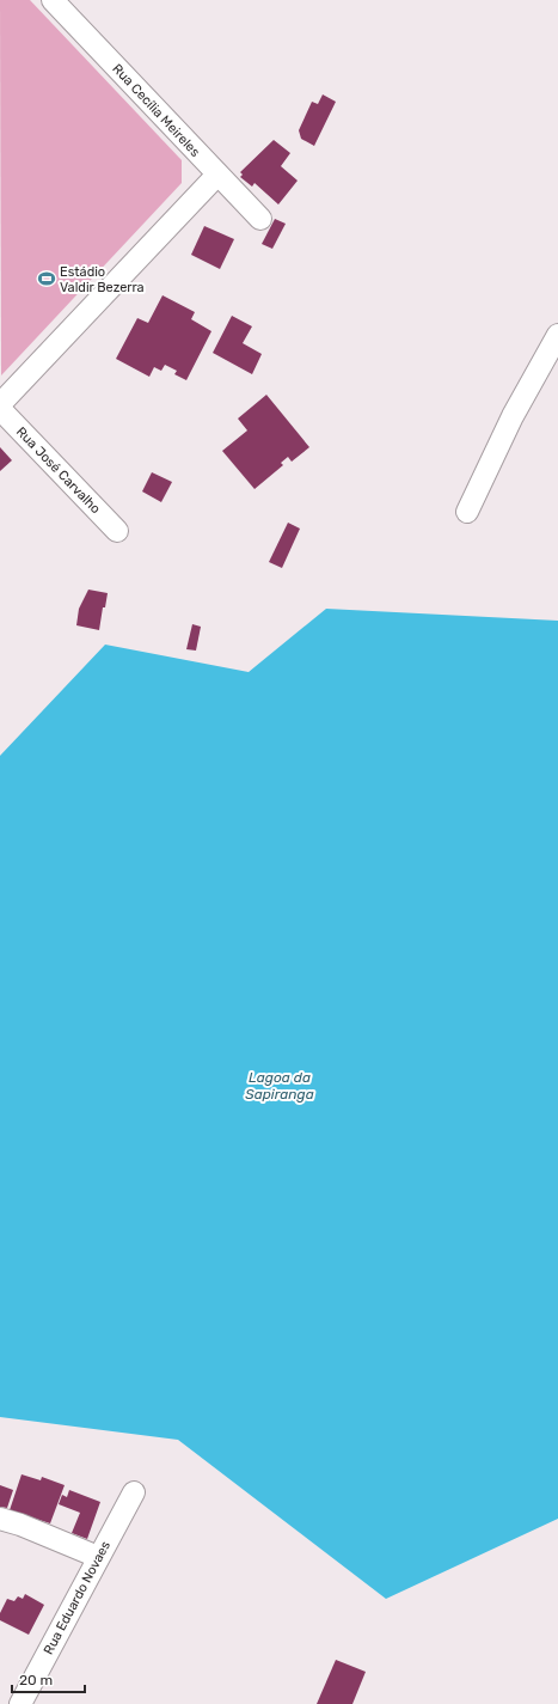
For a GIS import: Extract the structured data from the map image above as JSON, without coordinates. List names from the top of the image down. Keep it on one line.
{"streets":{"street":["Rua Cecília Meireles","Rua José Carvalho","Rua Eduardo Novaes"]},"water":["Lagoa da Sapiranga"],"places":{"sports":["Estádio Valdir Bezerra"]},"scale_bar":"20 m"}
